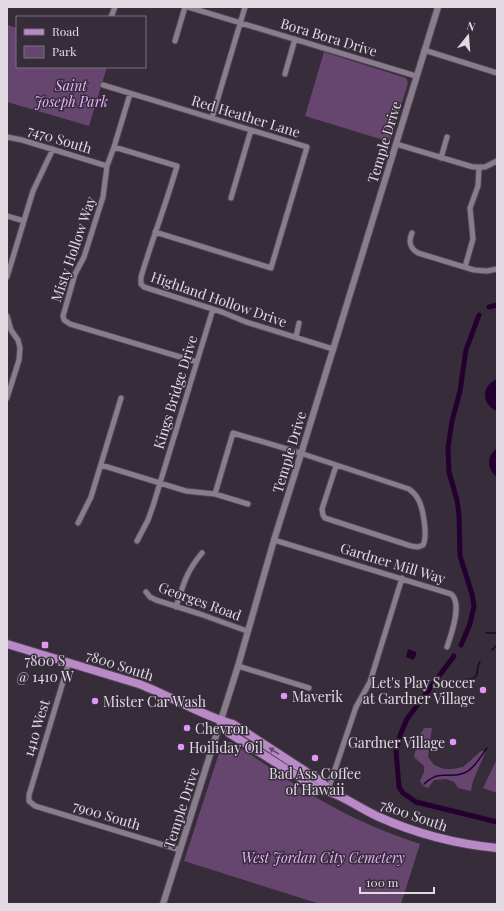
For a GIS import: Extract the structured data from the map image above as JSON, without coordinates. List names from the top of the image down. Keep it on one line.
{"streets":{"main road":["7800 South"],"street":["Bora Bora Drive","Red Heather Lane","7470 South","Temple Drive","Misty Hollow Way","Highland Hollow Drive","Kings Bridge Drive","Gardner Mill Way","Georges Road","1410 West","7900 South"]},"crossings":[["Bora Bora Drive","Temple Drive"],["Red Heather Lane","Highland Hollow Drive"],["7470 South","Misty Hollow Way"],["Temple Drive","Highland Hollow Drive"],["Temple Drive","Gardner Mill Way"],["Temple Drive","Georges Road"],["Temple Drive","7800 South"],["Temple Drive","7900 South"],["Misty Hollow Way","Kings Bridge Drive"],["Highland Hollow Drive","Kings Bridge Drive"],["7800 South","1410 West"],["1410 West","7900 South"]],"parks":["Saint Joseph Park","West Jordan City Cemetery"],"places":{"transit":["7800 S @ 1410 W"],"other":["Let's Play Soccer at Gardner Village","Maverik","Mister Car Wash","Chevron","Gardner Village","Hoiliday Oil","Bad Ass Coffee of Hawaii"]},"legend":["Road","Park"],"scale_bar":"100 m","north":"top"}
